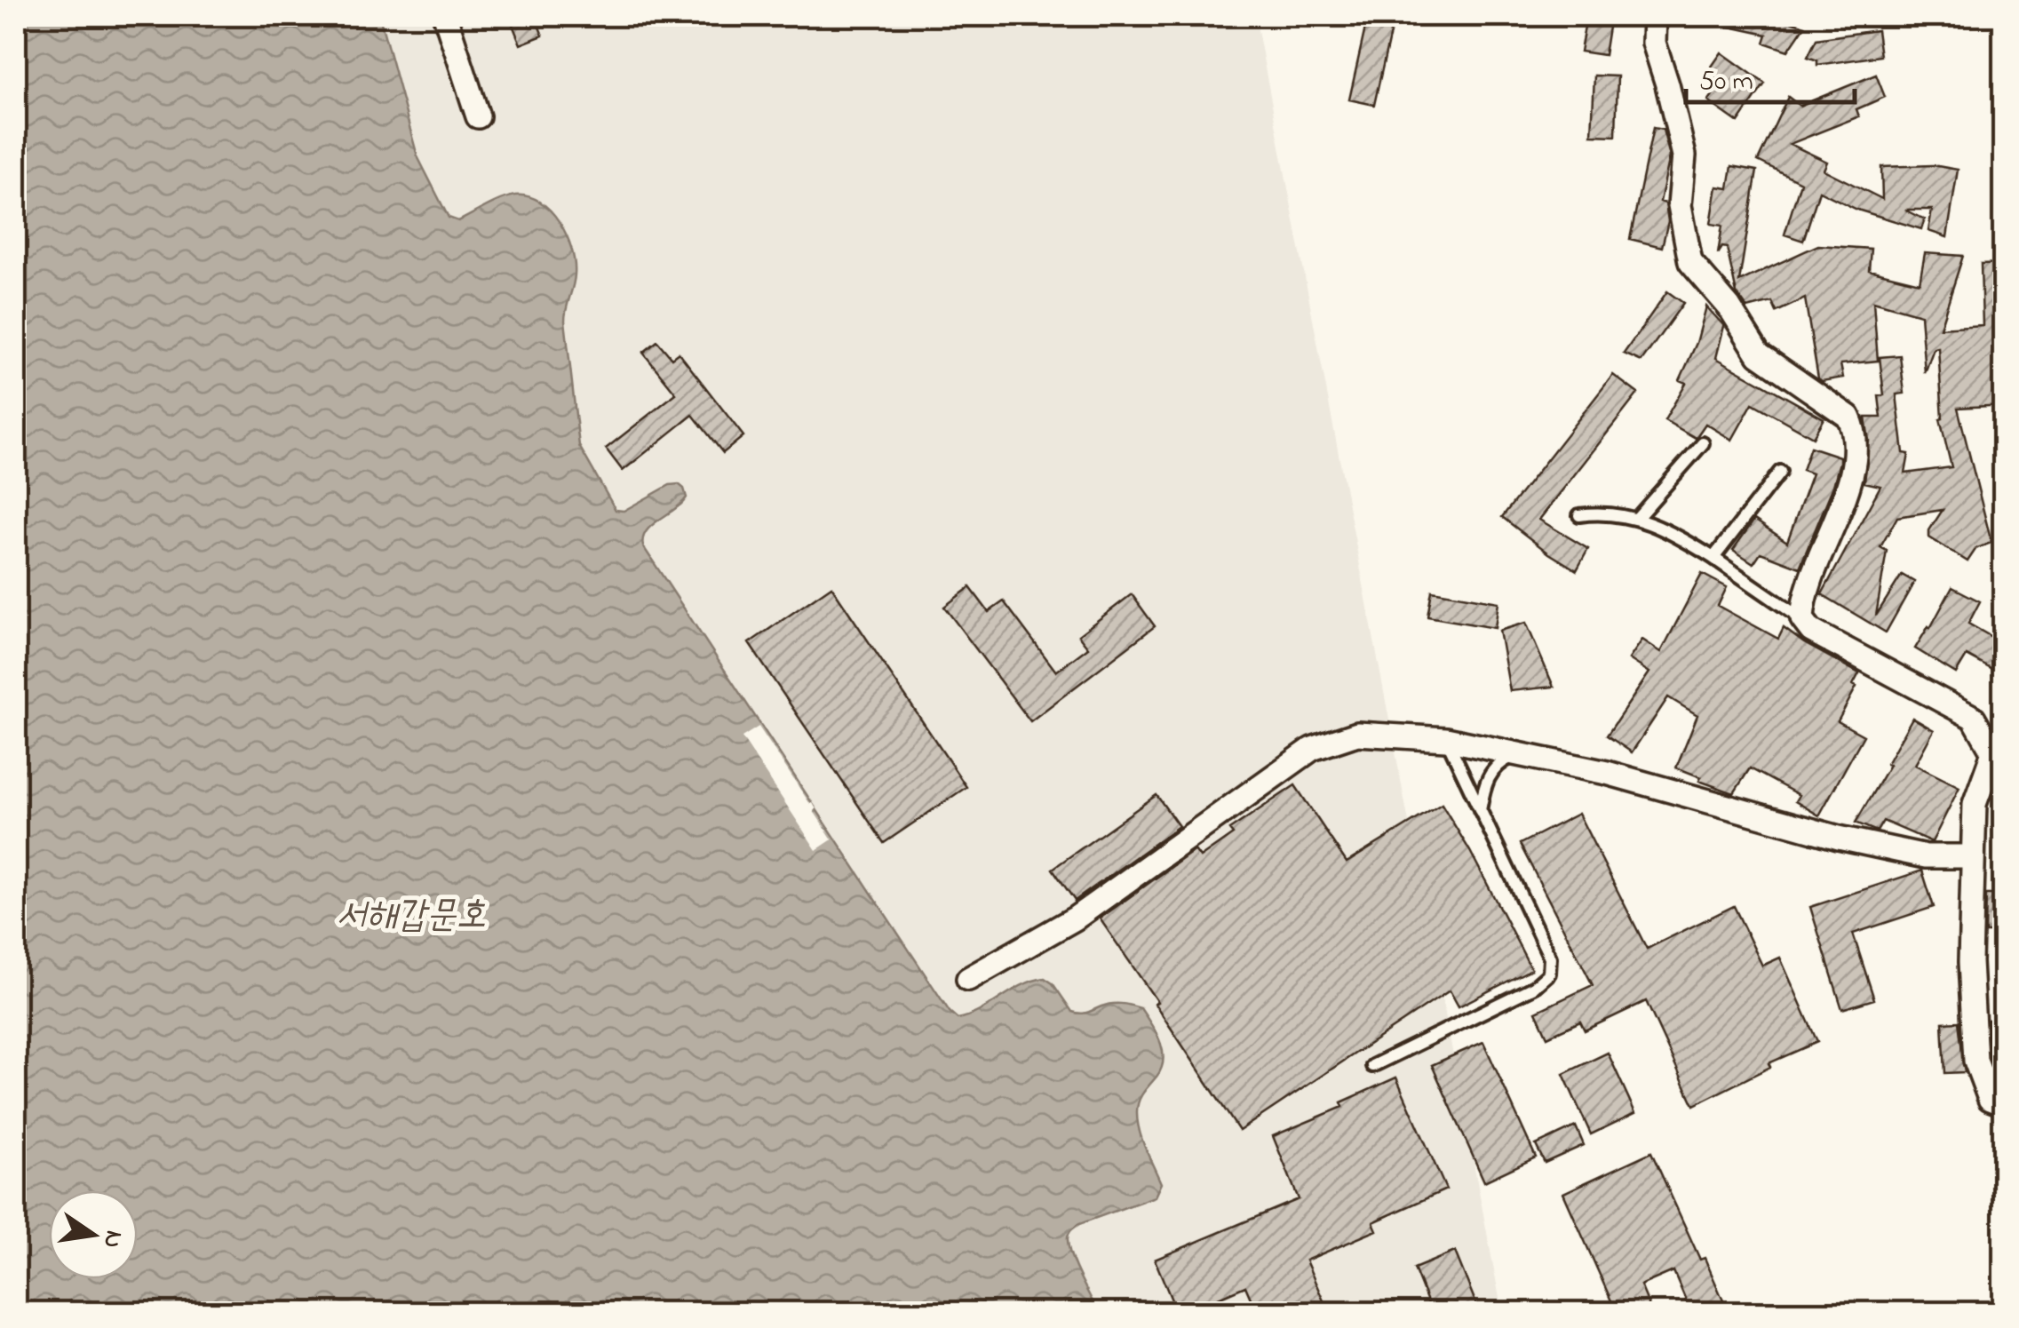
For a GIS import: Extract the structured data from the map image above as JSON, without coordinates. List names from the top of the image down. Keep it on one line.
{"water":["서해갑문호"],"scale_bar":"50 m","north":"right"}
